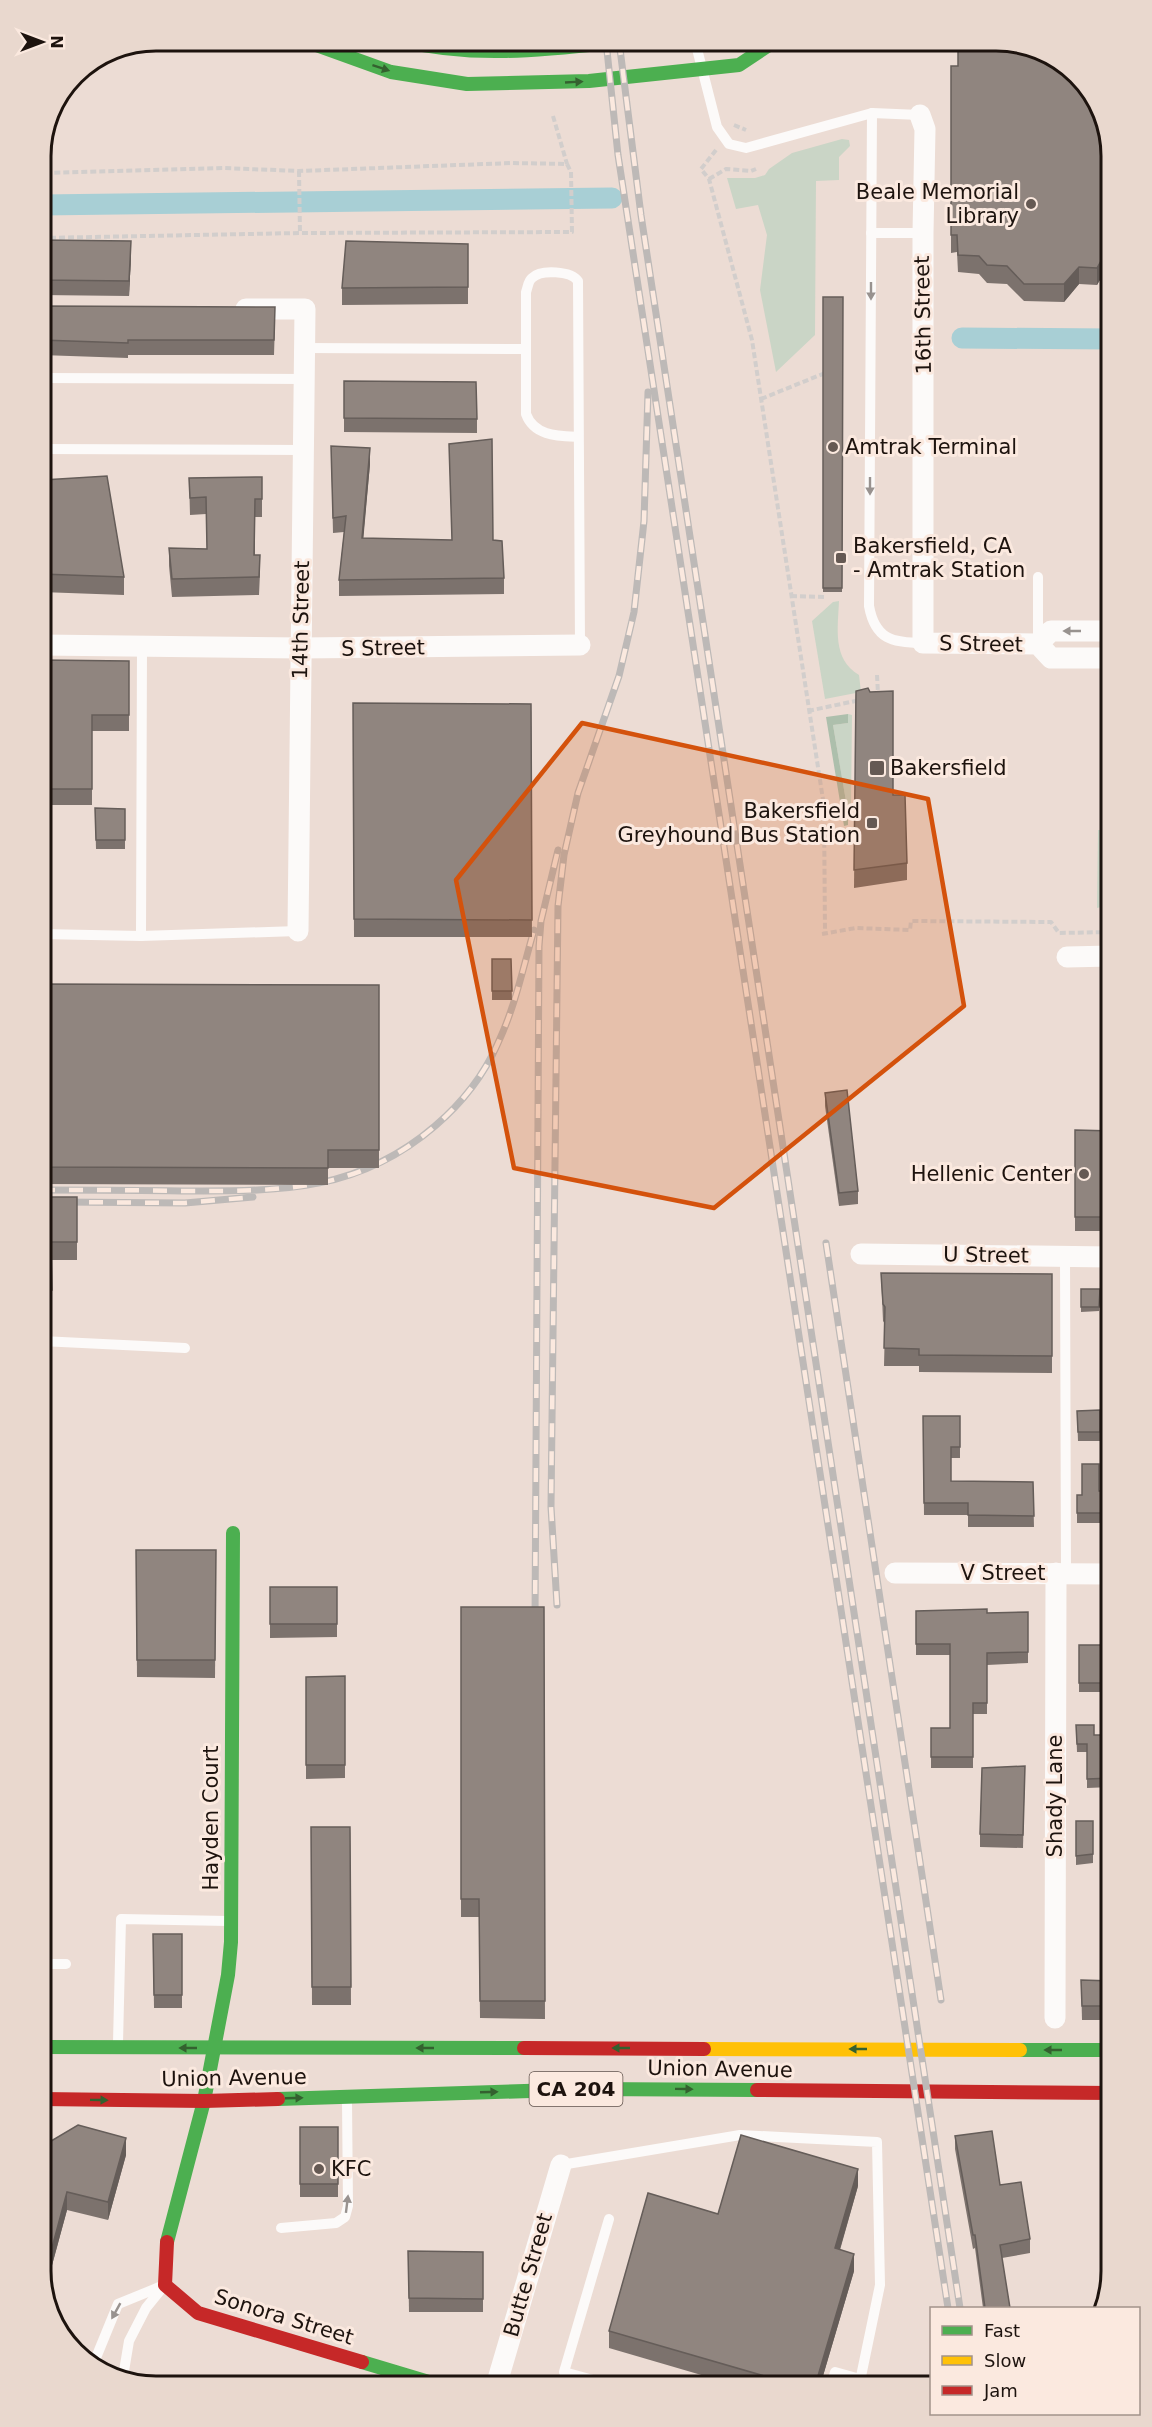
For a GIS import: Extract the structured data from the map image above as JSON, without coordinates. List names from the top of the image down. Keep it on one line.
{"streets":{"main road":["Hayden Court","Union Avenue","CA 204","Sonora Street"],"street":["16th Street","14th Street","S Street","U Street","V Street","Shady Lane","Butte Street"]},"crossings":[["16th Street","S Street"],["14th Street","S Street"],["V Street","Shady Lane"],["Hayden Court","Union Avenue"]],"places":{"other":["Beale Memorial Library","Amtrak Terminal","Hellenic Center","KFC"],"transit":["Bakersfield, CA - Amtrak Station","Bakersfield","Bakersfield Greyhound Bus Station"]},"legend":["Fast","Slow","Jam"],"north":"right"}
